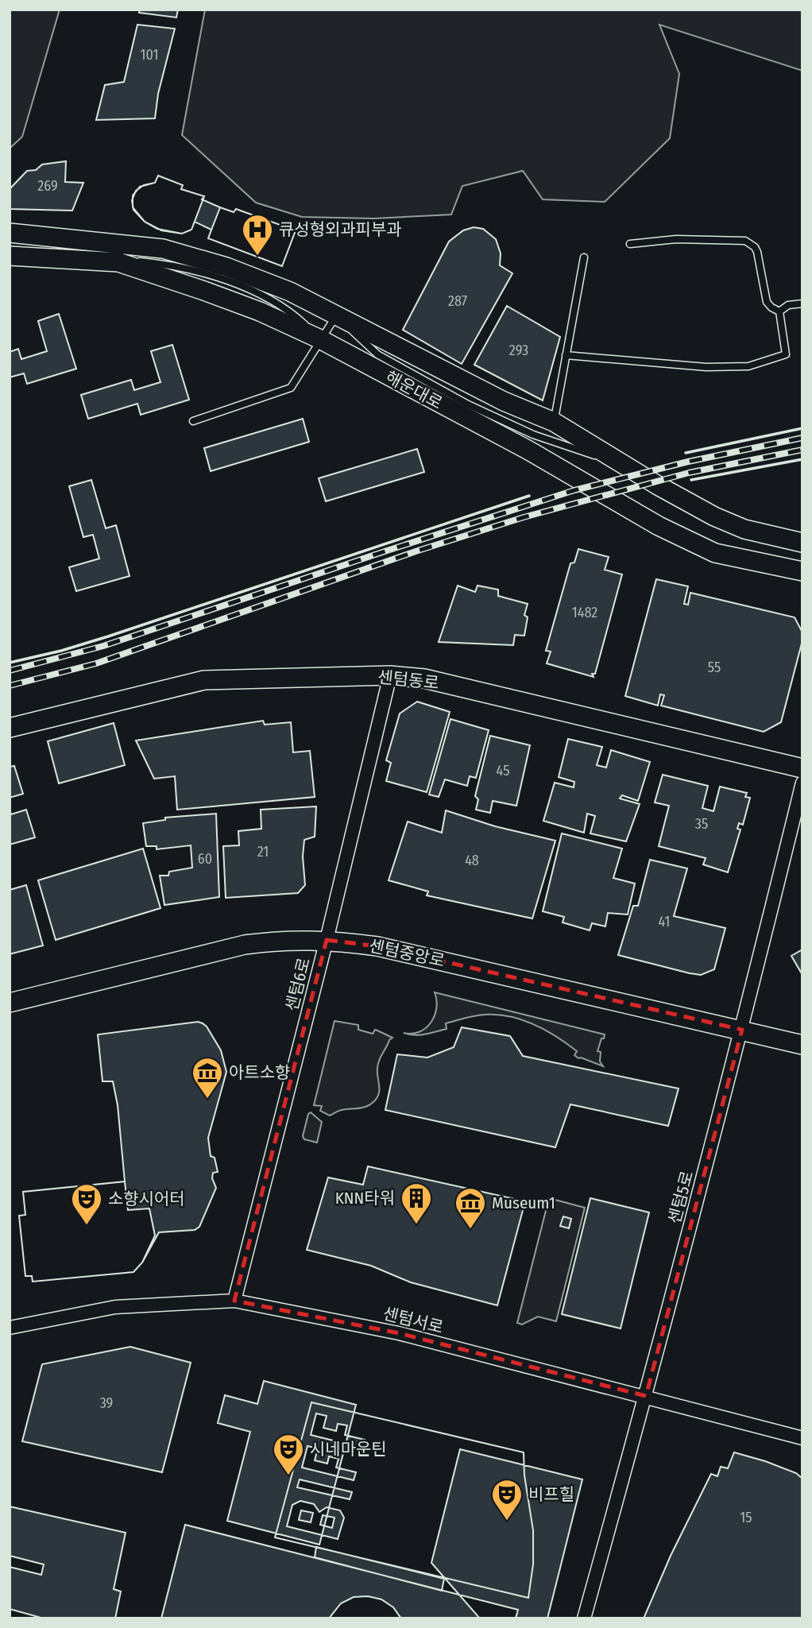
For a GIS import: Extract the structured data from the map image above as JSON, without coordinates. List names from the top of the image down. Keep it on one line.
{"streets":{"main road":["해운대로","센텀동로","센텀중앙로"],"street":["센텀6로","센텀5로","센텀서로"]},"crossings":[["센텀동로","센텀6로"],["센텀중앙로","센텀6로"],["센텀중앙로","센텀5로"],["센텀6로","센텀서로"],["센텀5로","센텀서로"]],"places":{"hospital":["큐성형외과피부과"],"museum":["아트소향","Museum1"],"building":["KNN타워"],"theatre":["소향시어터","시네마운틴","비프힐"]},"house_numbers":["101","269","287","293","1482","55","45","35","21","60","48","41","39","15"]}
